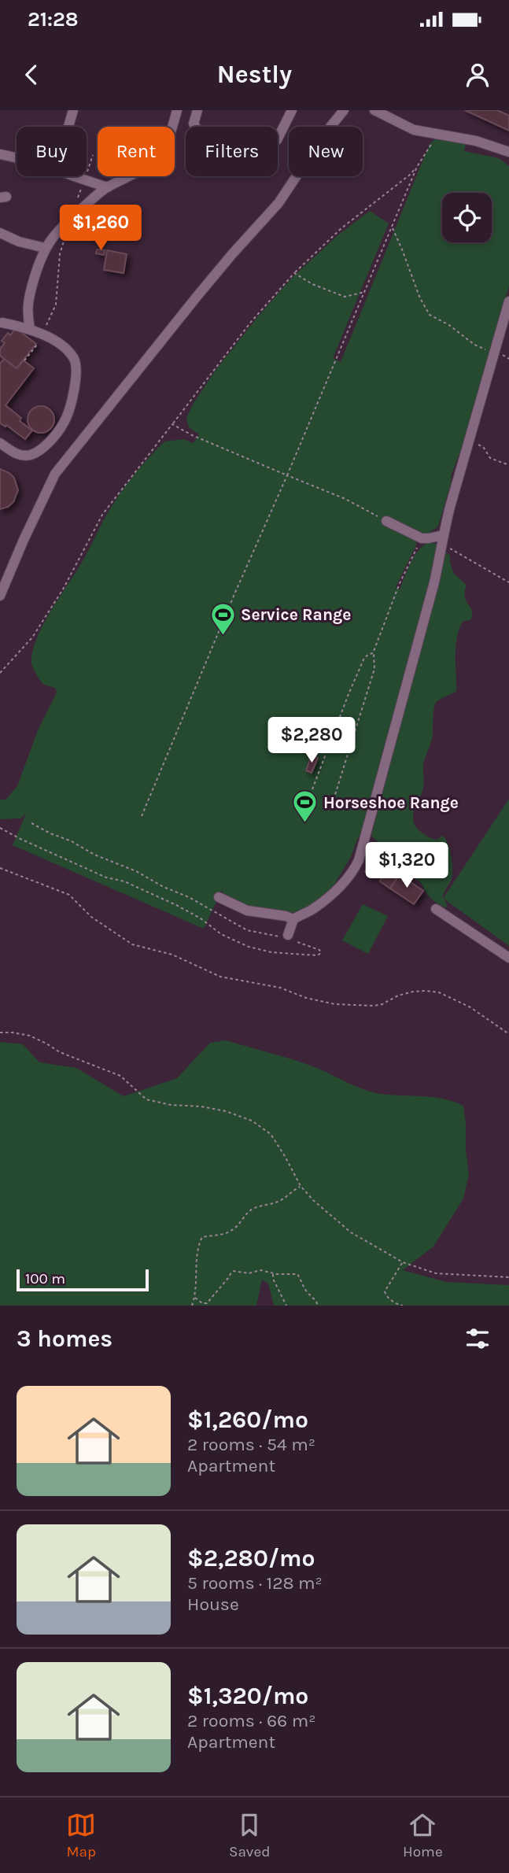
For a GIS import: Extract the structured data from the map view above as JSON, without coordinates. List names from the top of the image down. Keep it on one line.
{"places":{"sports":["Service Range","Horseshoe Range"]},"scale_bar":"100 m","page":{"status":"21:28","header":"Nestly","chip":["Buy","Rent","Filters","New"],"price":["$1,260","$2,280","$1,320"],"scale":"100 m","heading":"3 homes","list":[{"name":"$1,260/mo","note":"2 rooms · 54 m² · Apartment"},{"name":"$2,280/mo","note":"5 rooms · 128 m² · House"},{"name":"$1,320/mo","note":"2 rooms · 66 m² · Apartment"}],"tabs":["Map","Saved","Home"]}}
